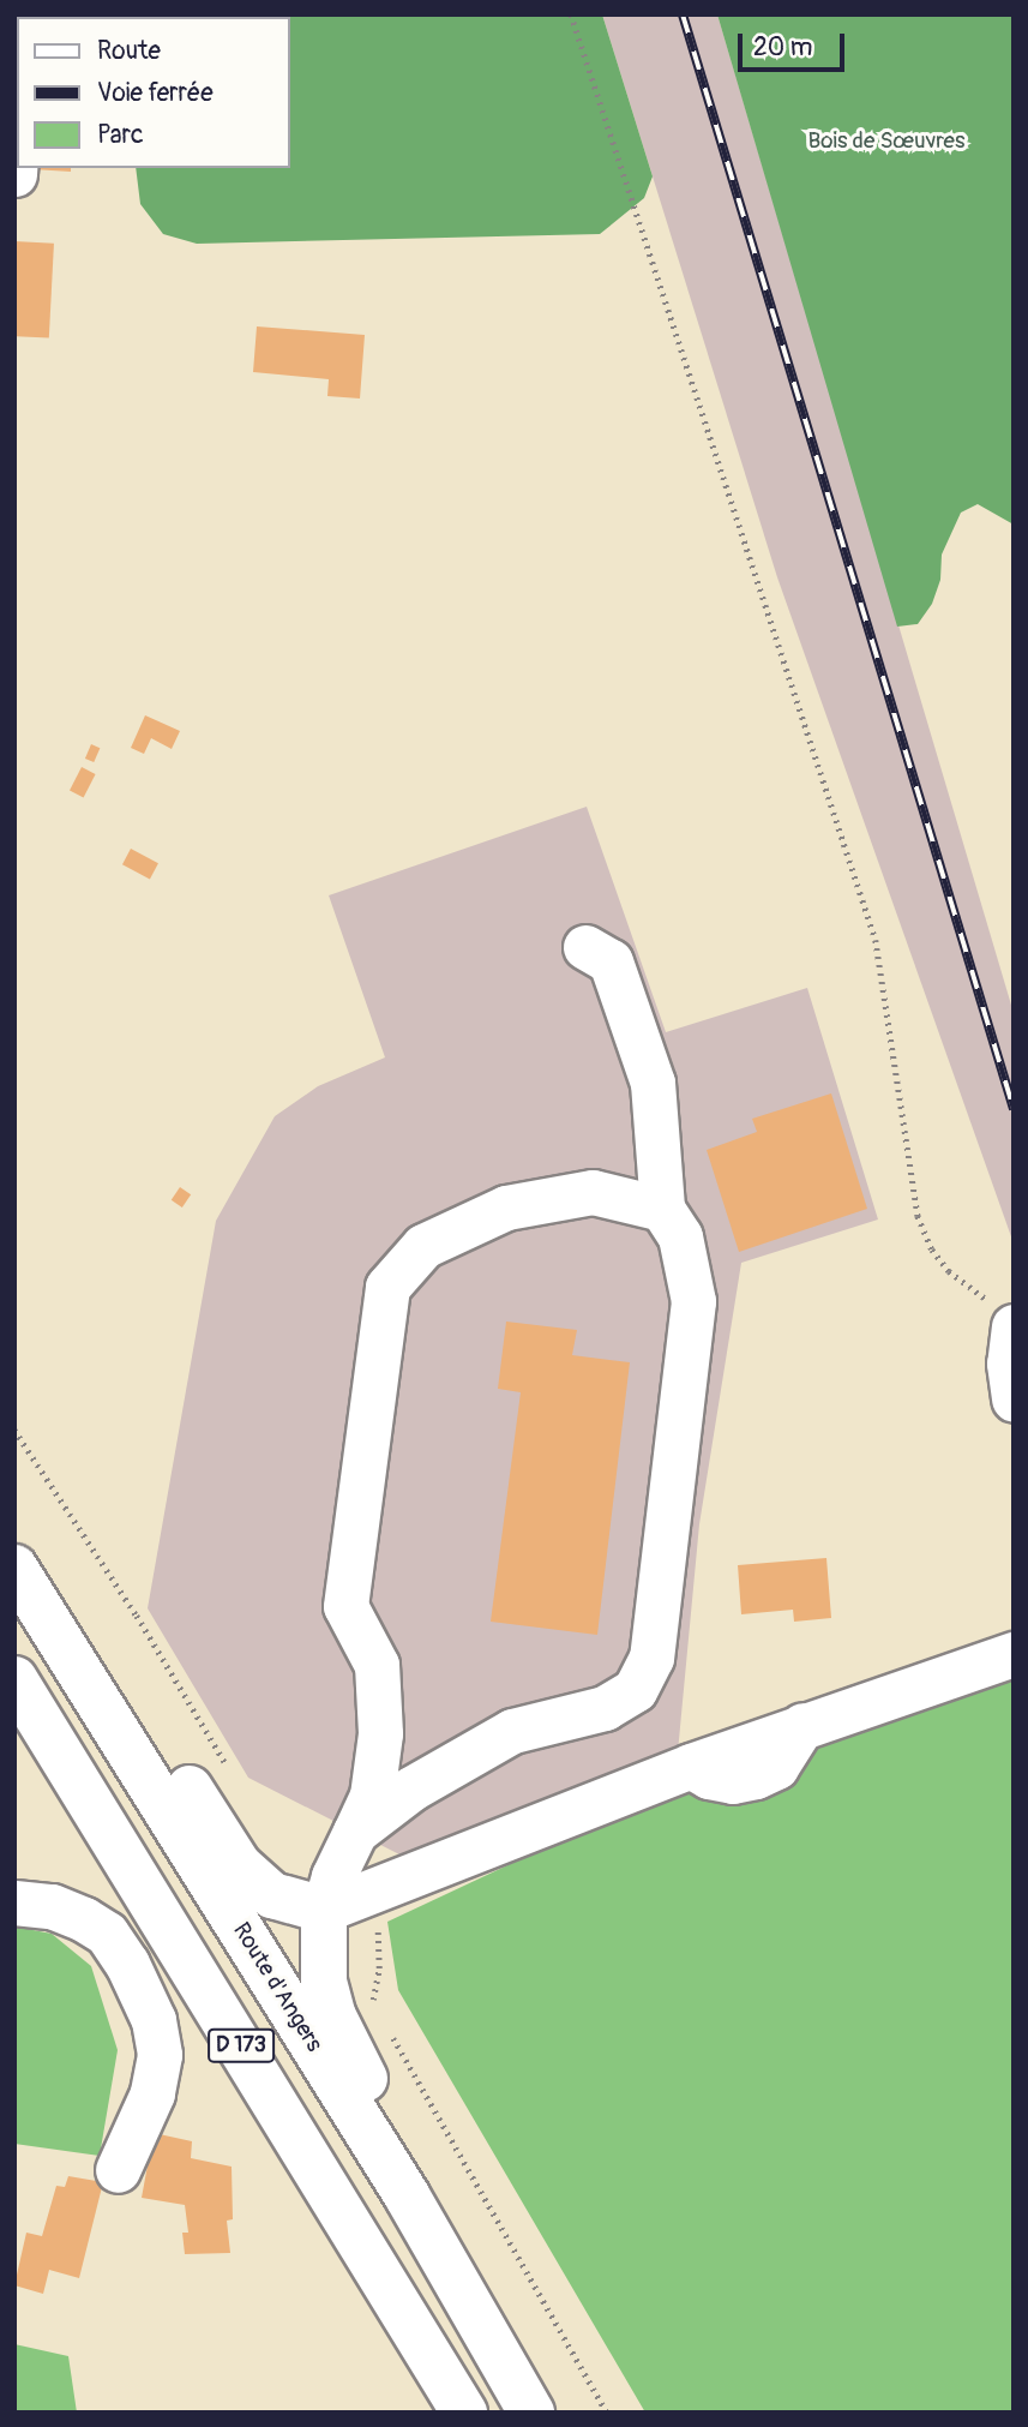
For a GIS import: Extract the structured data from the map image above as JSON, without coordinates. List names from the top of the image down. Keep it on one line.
{"streets":{"highway":["Route d'Angers","D 173"]},"parks":["Bois de Sœuvres"],"legend":["Route","Voie ferrée","Parc"],"scale_bar":"20 m"}
